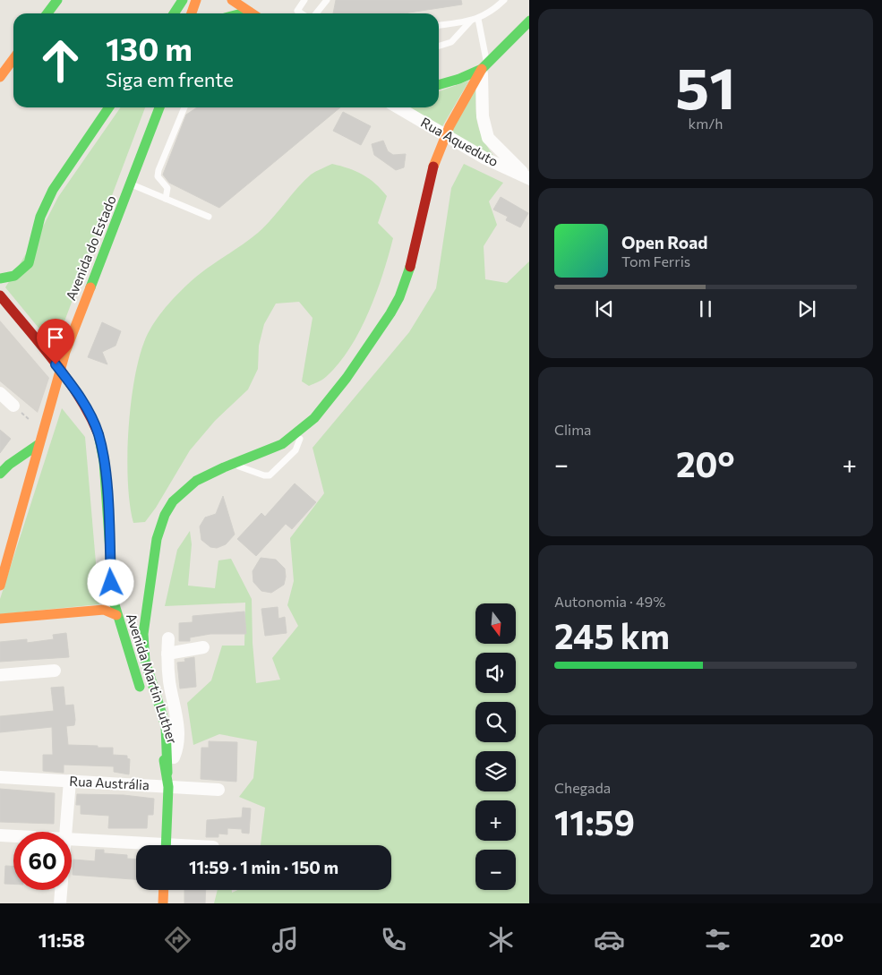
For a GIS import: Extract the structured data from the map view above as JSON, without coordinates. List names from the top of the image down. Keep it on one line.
{"streets":{"main road":["Avenida do Estado","Avenida Martin Luther"],"street":["Rua Aqueduto","Rua Austrália"]},"crossings":[["Avenida Martin Luther","Rua Austrália"]],"north":"bottom","page":{"tile":[["51","km/h"],"Clima",["Autonomia · 49%","245 km"],["Chegada","11:59"]],"turn":["130 m","Siga em frente"],"song":["Open Road","Tom Ferris"],"heat":["−","20°","+"],"map_buttons":["+","−"],"limit":"60","trip":"11:59 · 1 min · 150 m","tabs":["11:58","20°"]}}
